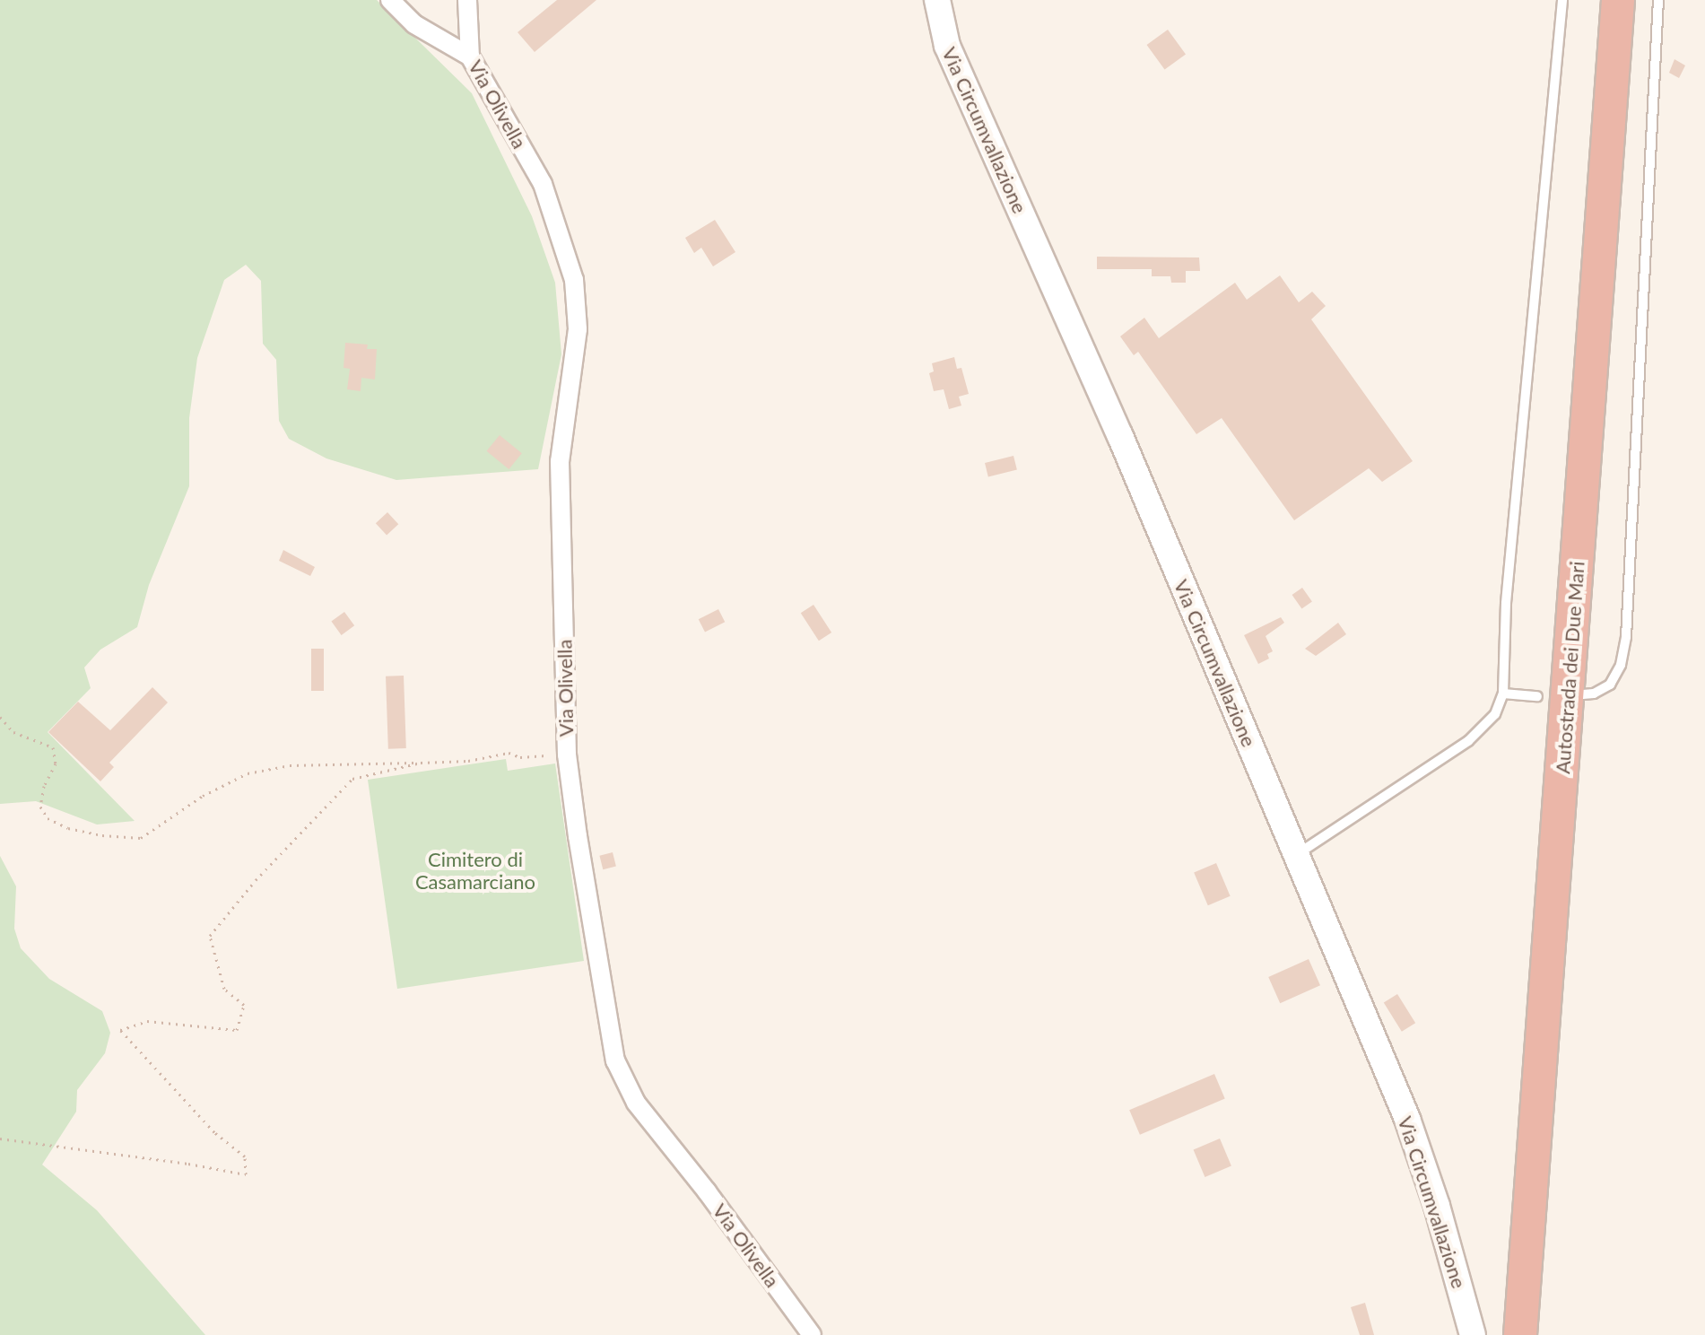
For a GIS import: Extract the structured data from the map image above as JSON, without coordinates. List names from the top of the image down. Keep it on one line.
{"streets":{"highway":["Autostrada dei Due Mari"],"street":["Via Olivella","Via Circumvallazione"]},"parks":["Cimitero di Casamarciano"]}
